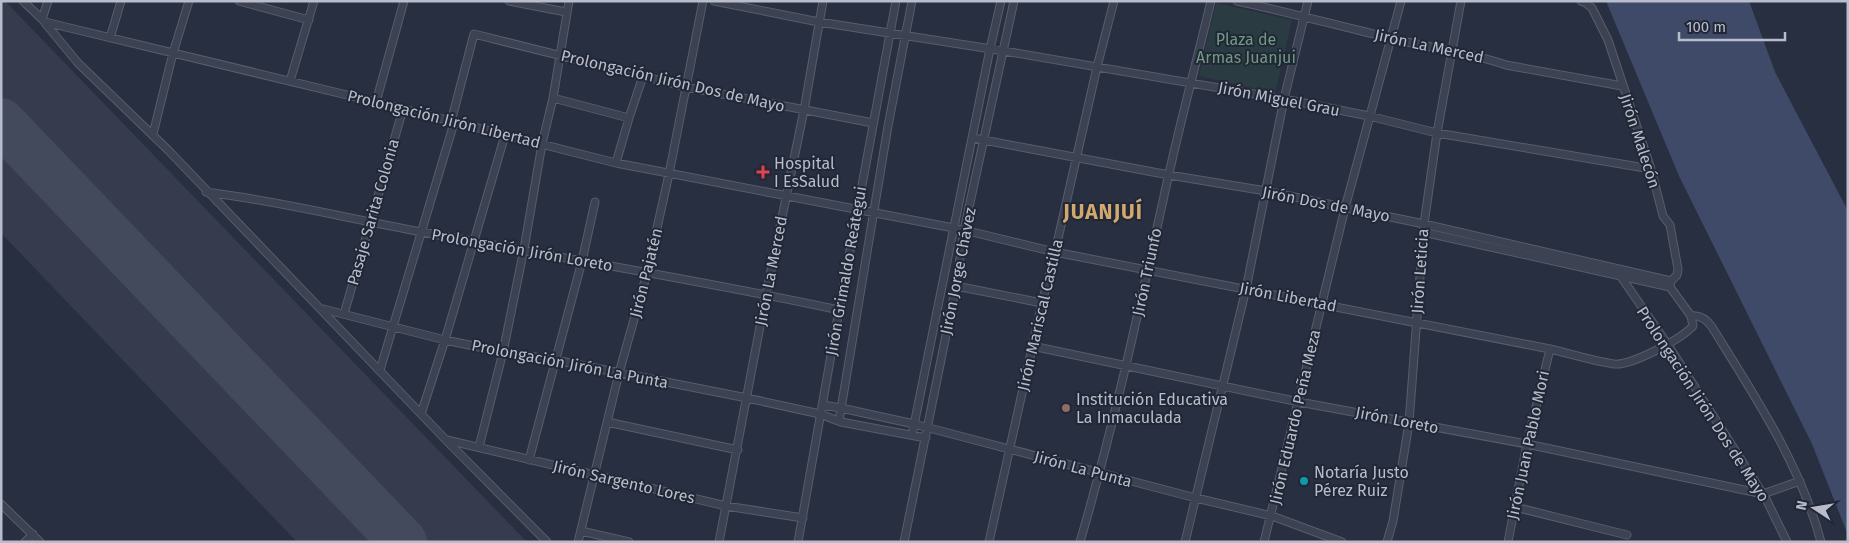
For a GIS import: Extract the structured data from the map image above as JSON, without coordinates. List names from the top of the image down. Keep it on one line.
{"streets":{"street":["Jirón La Merced","Prolongación Jirón Dos de Mayo","Jirón Miguel Grau","Prolongación Jirón Libertad","Jirón Malecón","Jirón Dos de Mayo","Pasaje Sarita Colonia","Prolongación Jirón Loreto","Jirón Grimaldo Reátegui","Jirón Jorge Chávez","Jirón Leticia","Jirón Triunfo","Jirón Pajatén","Jirón Libertad","Jirón Mariscal Castilla","Prolongación Jirón La Punta","Jirón Eduardo Peña Meza","Jirón Loreto","Jirón Juan Pablo Mori","Jirón La Punta","Jirón Sargento Lores"]},"crossings":[["Jirón La Merced","Prolongación Jirón Dos de Mayo"],["Jirón La Merced","Jirón Miguel Grau"],["Jirón La Merced","Prolongación Jirón Libertad"],["Jirón La Merced","Jirón Malecón"],["Jirón La Merced","Prolongación Jirón Loreto"],["Jirón La Merced","Jirón Leticia"],["Jirón La Merced","Prolongación Jirón La Punta"],["Jirón La Merced","Jirón Eduardo Peña Meza"],["Jirón La Merced","Jirón Sargento Lores"],["Prolongación Jirón Dos de Mayo","Prolongación Jirón Libertad"],["Prolongación Jirón Dos de Mayo","Jirón Dos de Mayo"],["Prolongación Jirón Dos de Mayo","Jirón Grimaldo Reátegui"],["Prolongación Jirón Dos de Mayo","Jirón Pajatén"],["Prolongación Jirón Dos de Mayo","Jirón Libertad"],["Prolongación Jirón Dos de Mayo","Jirón Loreto"],["Jirón Miguel Grau","Jirón Malecón"],["Jirón Miguel Grau","Jirón Grimaldo Reátegui"],["Jirón Miguel Grau","Jirón Jorge Chávez"],["Jirón Miguel Grau","Jirón Leticia"],["Jirón Miguel Grau","Jirón Triunfo"],["Jirón Miguel Grau","Jirón Mariscal Castilla"],["Jirón Miguel Grau","Jirón Eduardo Peña Meza"],["Prolongación Jirón Libertad","Pasaje Sarita Colonia"],["Prolongación Jirón Libertad","Jirón Grimaldo Reátegui"],["Prolongación Jirón Libertad","Jirón Pajatén"],["Prolongación Jirón Libertad","Jirón Libertad"],["Jirón Malecón","Jirón Dos de Mayo"],["Jirón Dos de Mayo","Jirón Jorge Chávez"],["Jirón Dos de Mayo","Jirón Leticia"],["Jirón Dos de Mayo","Jirón Triunfo"],["Jirón Dos de Mayo","Jirón Mariscal Castilla"],["Jirón Dos de Mayo","Jirón Eduardo Peña Meza"],["Pasaje Sarita Colonia","Prolongación Jirón Loreto"],["Pasaje Sarita Colonia","Prolongación Jirón La Punta"],["Prolongación Jirón Loreto","Jirón Grimaldo Reátegui"],["Prolongación Jirón Loreto","Jirón Pajatén"],["Jirón Grimaldo Reátegui","Jirón Libertad"],["Jirón Grimaldo Reátegui","Prolongación Jirón La Punta"],["Jirón Grimaldo Reátegui","Jirón La Punta"],["Jirón Grimaldo Reátegui","Jirón Sargento Lores"],["Jirón Jorge Chávez","Jirón Libertad"],["Jirón Jorge Chávez","Jirón La Punta"],["Jirón Leticia","Jirón Libertad"],["Jirón Leticia","Jirón Loreto"],["Jirón Triunfo","Jirón Libertad"],["Jirón Triunfo","Jirón Loreto"],["Jirón Triunfo","Jirón La Punta"],["Jirón Pajatén","Prolongación Jirón La Punta"],["Jirón Pajatén","Jirón Sargento Lores"],["Jirón Libertad","Jirón Mariscal Castilla"],["Jirón Libertad","Jirón Eduardo Peña Meza"],["Jirón Libertad","Jirón Juan Pablo Mori"],["Jirón Mariscal Castilla","Jirón Loreto"],["Jirón Mariscal Castilla","Jirón La Punta"],["Jirón Eduardo Peña Meza","Jirón Loreto"],["Jirón Eduardo Peña Meza","Jirón La Punta"],["Jirón Loreto","Jirón Juan Pablo Mori"]],"districts":["JUANJUÍ"],"parks":["Plaza de Armas Juanjui"],"places":{"health":["Hospital I EsSalud"],"other":["Institución Educativa La Inmaculada","Notaría Justo Pérez Ruiz"]},"scale_bar":"100 m","north":"left"}
